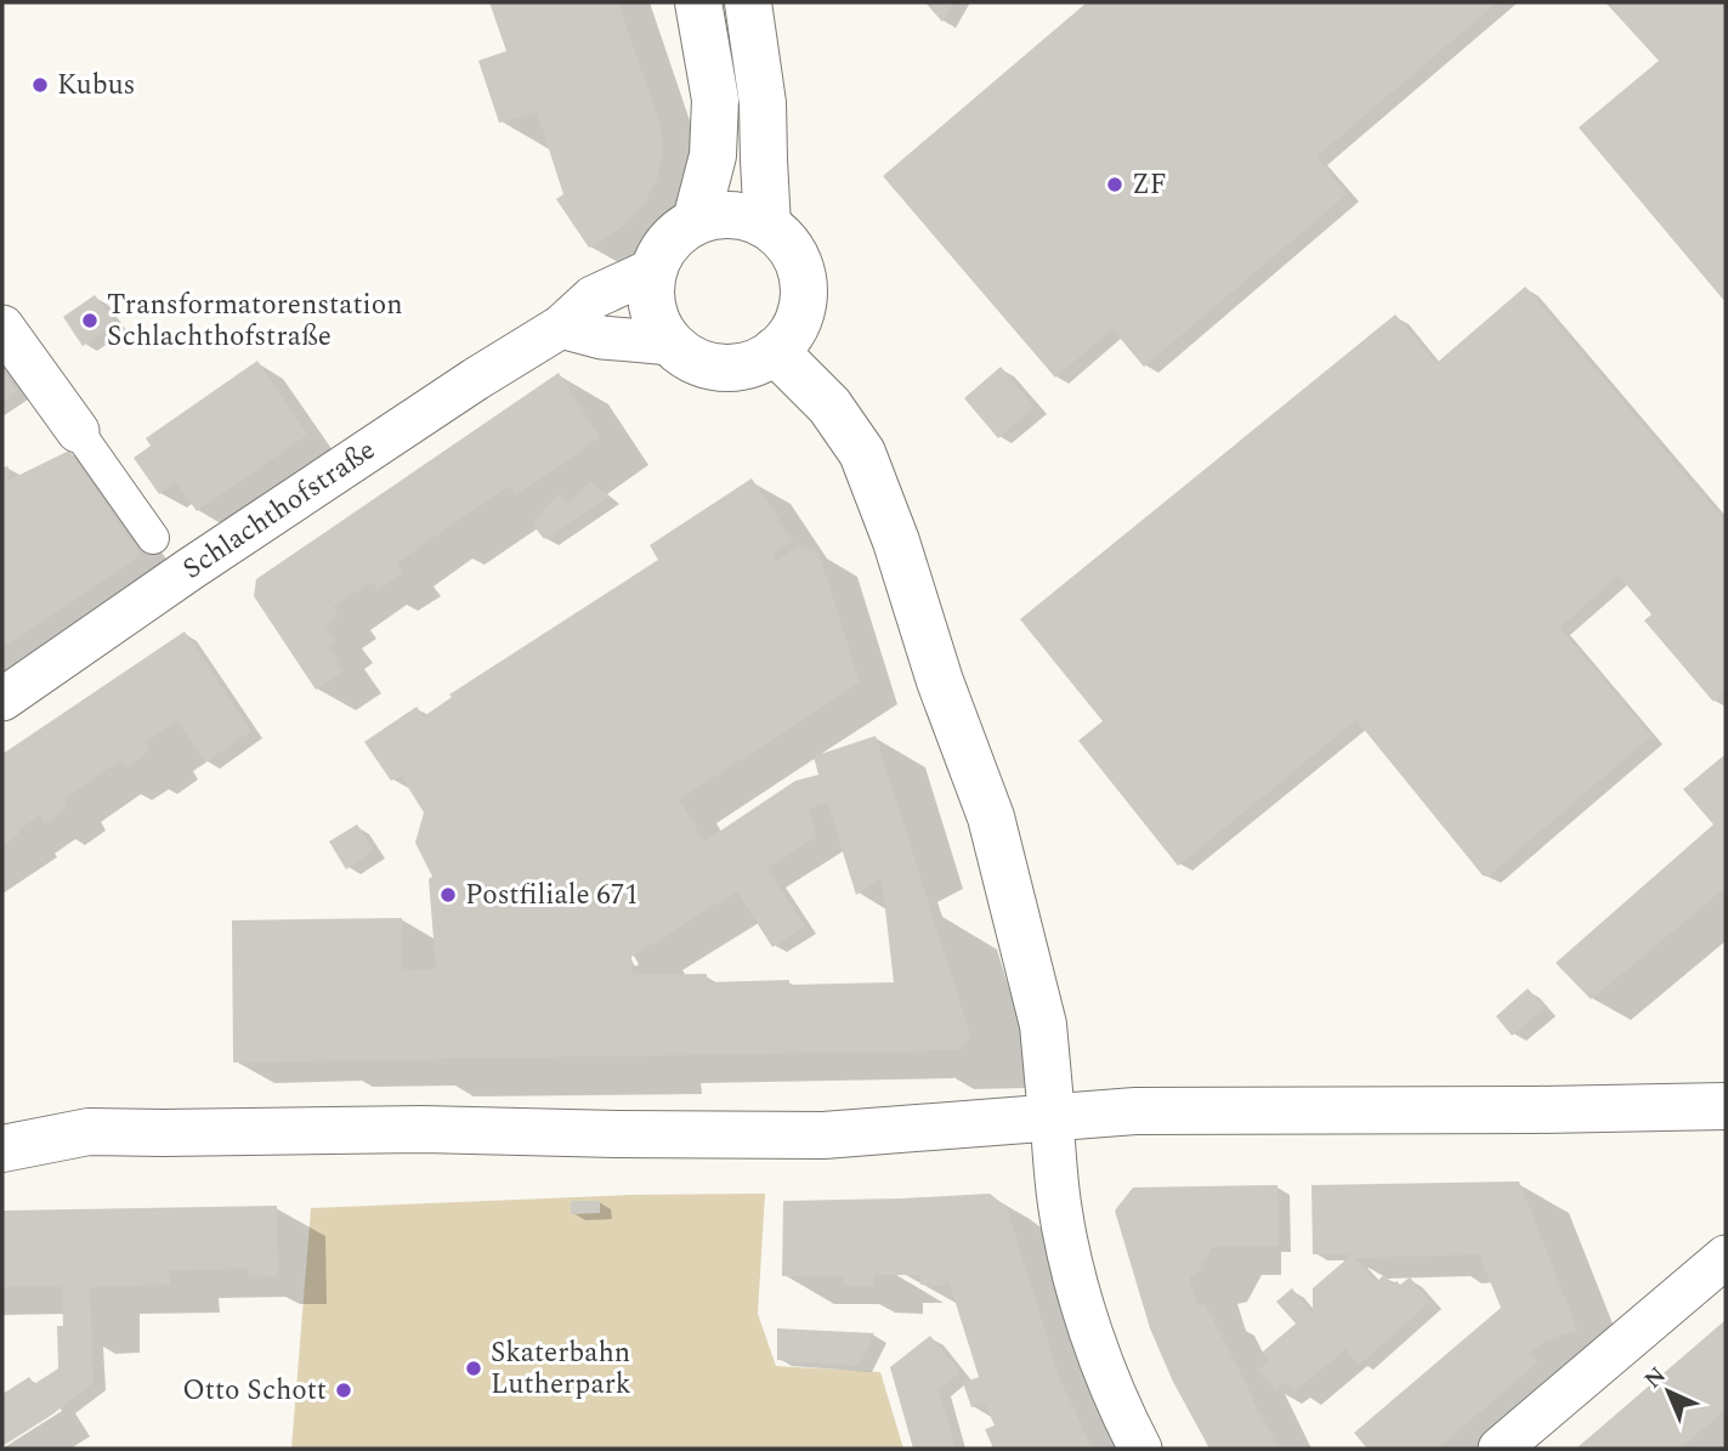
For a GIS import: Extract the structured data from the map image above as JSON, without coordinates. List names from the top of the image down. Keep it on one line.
{"streets":{"street":["Schlachthofstraße"]},"places":["Kubus","ZF","Transformatorenstation Schlachthofstraße","Postfiliale 671","Skaterbahn Lutherpark","Otto Schott"],"north":"top left"}
